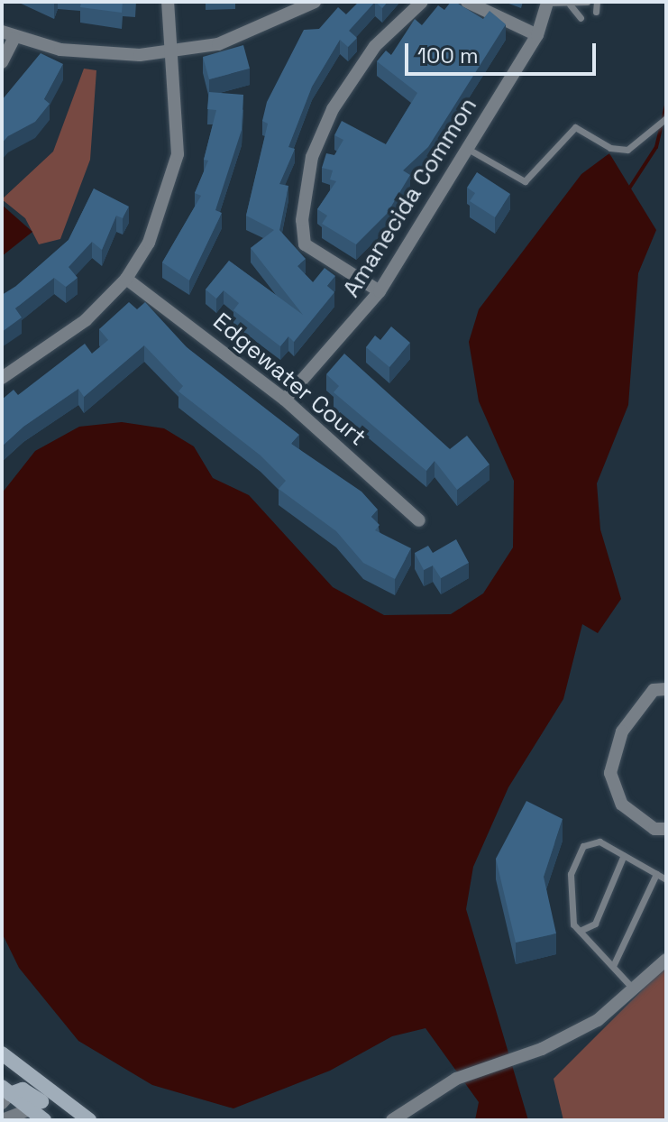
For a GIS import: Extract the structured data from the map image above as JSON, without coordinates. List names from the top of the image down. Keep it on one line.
{"streets":{"street":["Amanecida Common","Edgewater Court"]},"crossings":[["Amanecida Common","Edgewater Court"]],"scale_bar":"100 m"}
